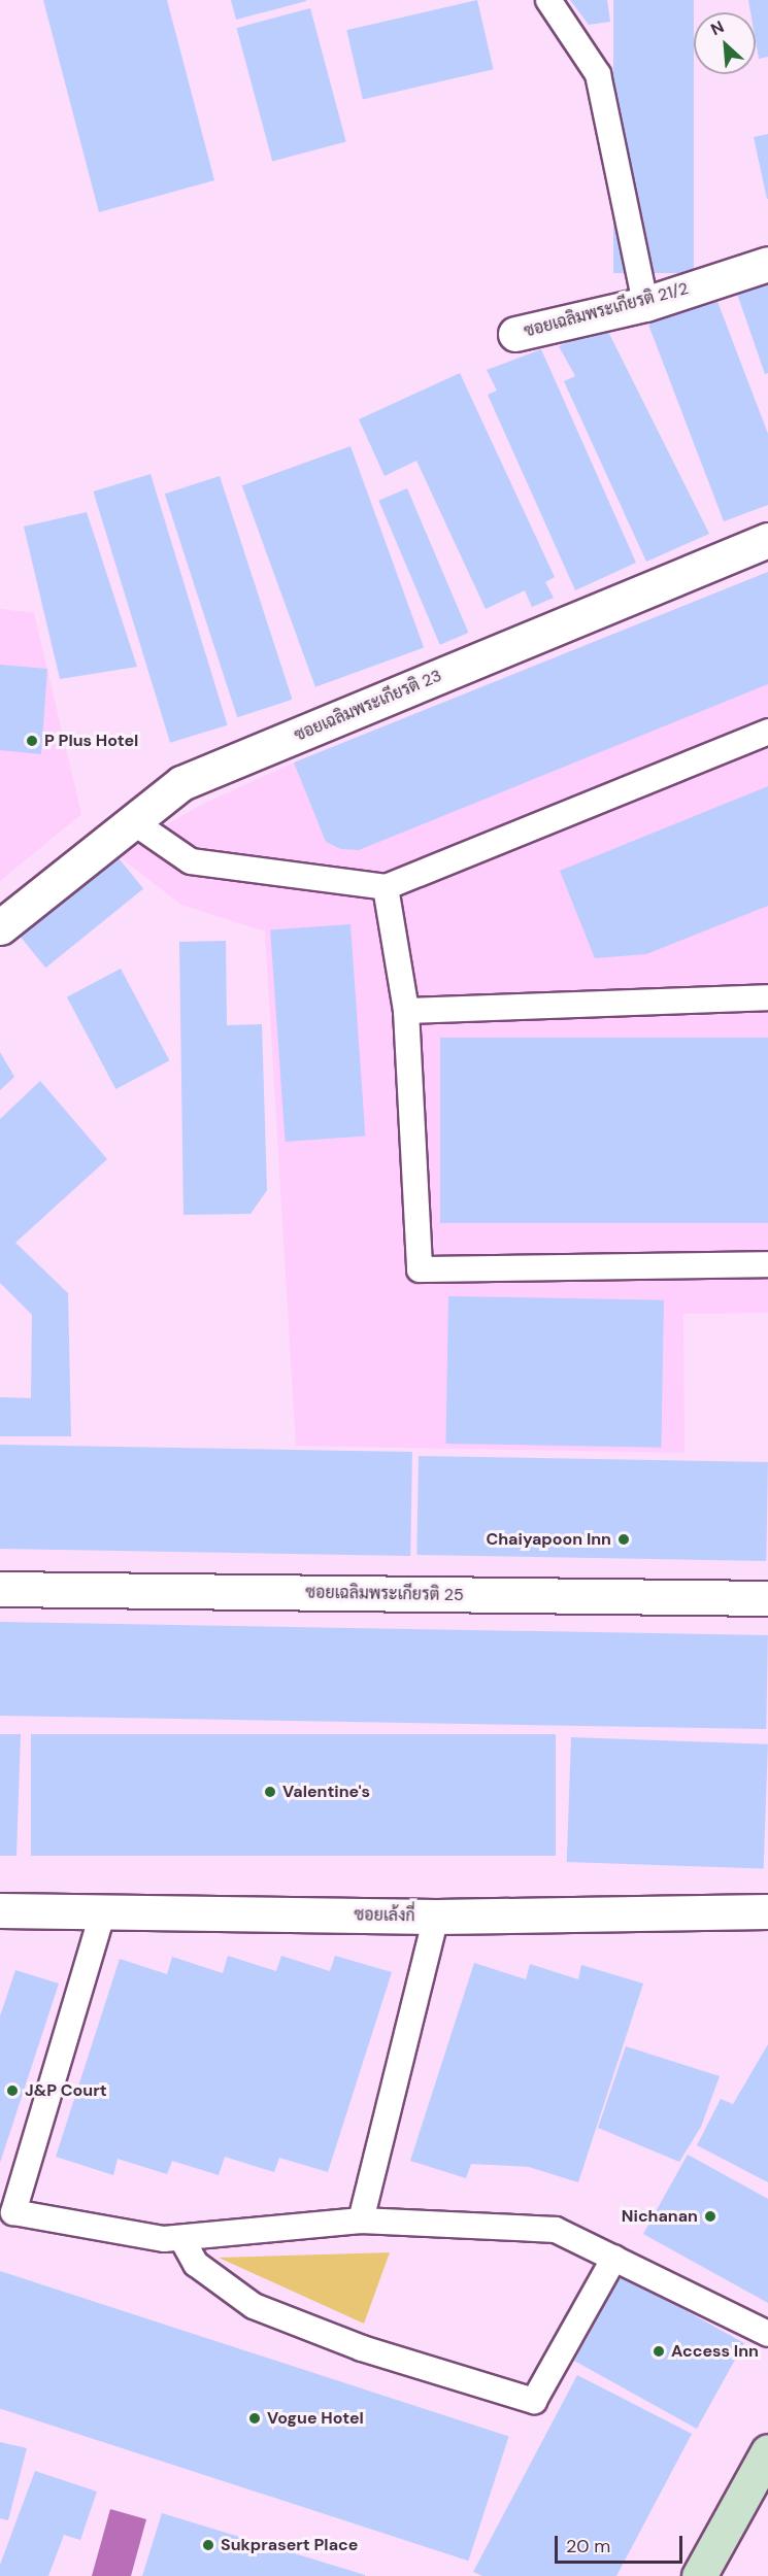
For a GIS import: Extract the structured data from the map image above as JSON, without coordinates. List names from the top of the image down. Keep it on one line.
{"streets":{"street":["ซอยเฉลิมพระเกียรติ 21/2","ซอยเฉลิมพระเกียรติ 23","ซอยเฉลิมพระเกียรติ 25","ซอยเล้งกี่"]},"places":["P Plus Hotel","Chaiyapoon Inn","Valentine's","J&P Court","Nichanan","Access Inn","Vogue Hotel","Sukprasert Place"],"scale_bar":"20 m","north":"top left"}
